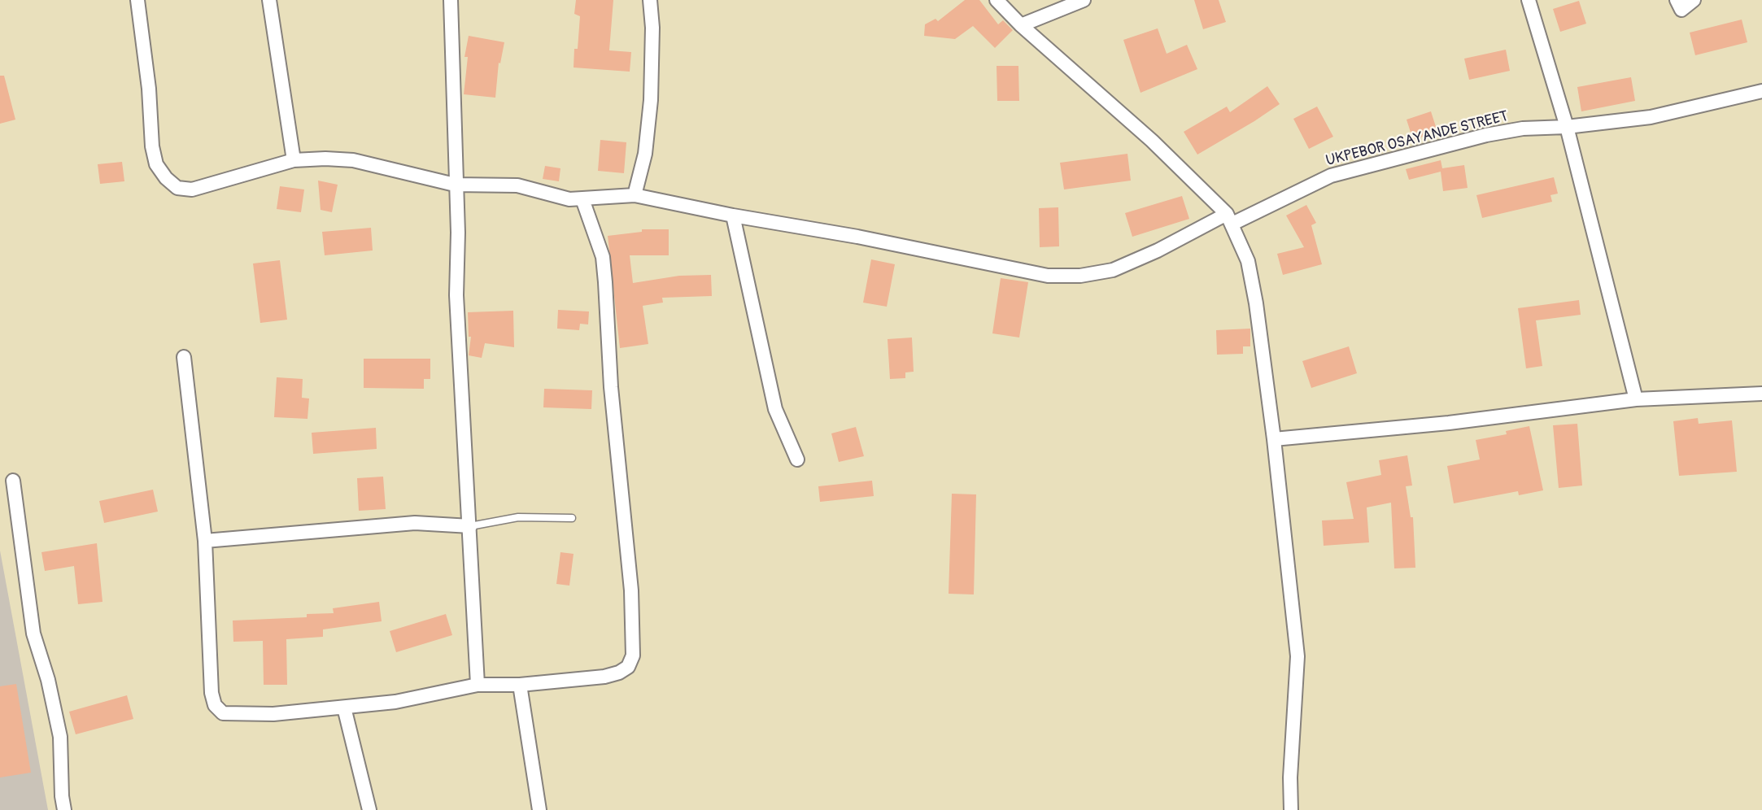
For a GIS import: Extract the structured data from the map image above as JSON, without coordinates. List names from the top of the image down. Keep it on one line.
{"streets":{"street":["UKPEBOR OSAYANDE STREET"]}}
